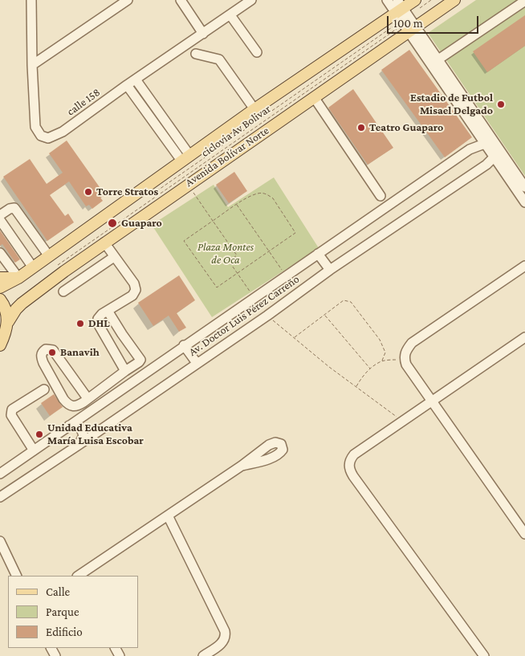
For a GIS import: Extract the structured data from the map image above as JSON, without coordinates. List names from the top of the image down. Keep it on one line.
{"streets":{"main road":["Avenida Bolívar Norte"],"street":["calle 158","Av. Doctor Luis Pérez Carreño"],"path":["ciclovia Av Bolivar"]},"crossings":[["ciclovia Av Bolivar","Avenida Bolívar Norte"]],"parks":["Plaza Montes de Oca"],"places":["Estadio de Futbol Misael Delgado","Teatro Guaparo","Torre Stratos","Guaparo","DHL","Banavih","Unidad Educativa María Luisa Escobar"],"legend":["Calle","Parque","Edificio"],"scale_bar":"100 m"}
